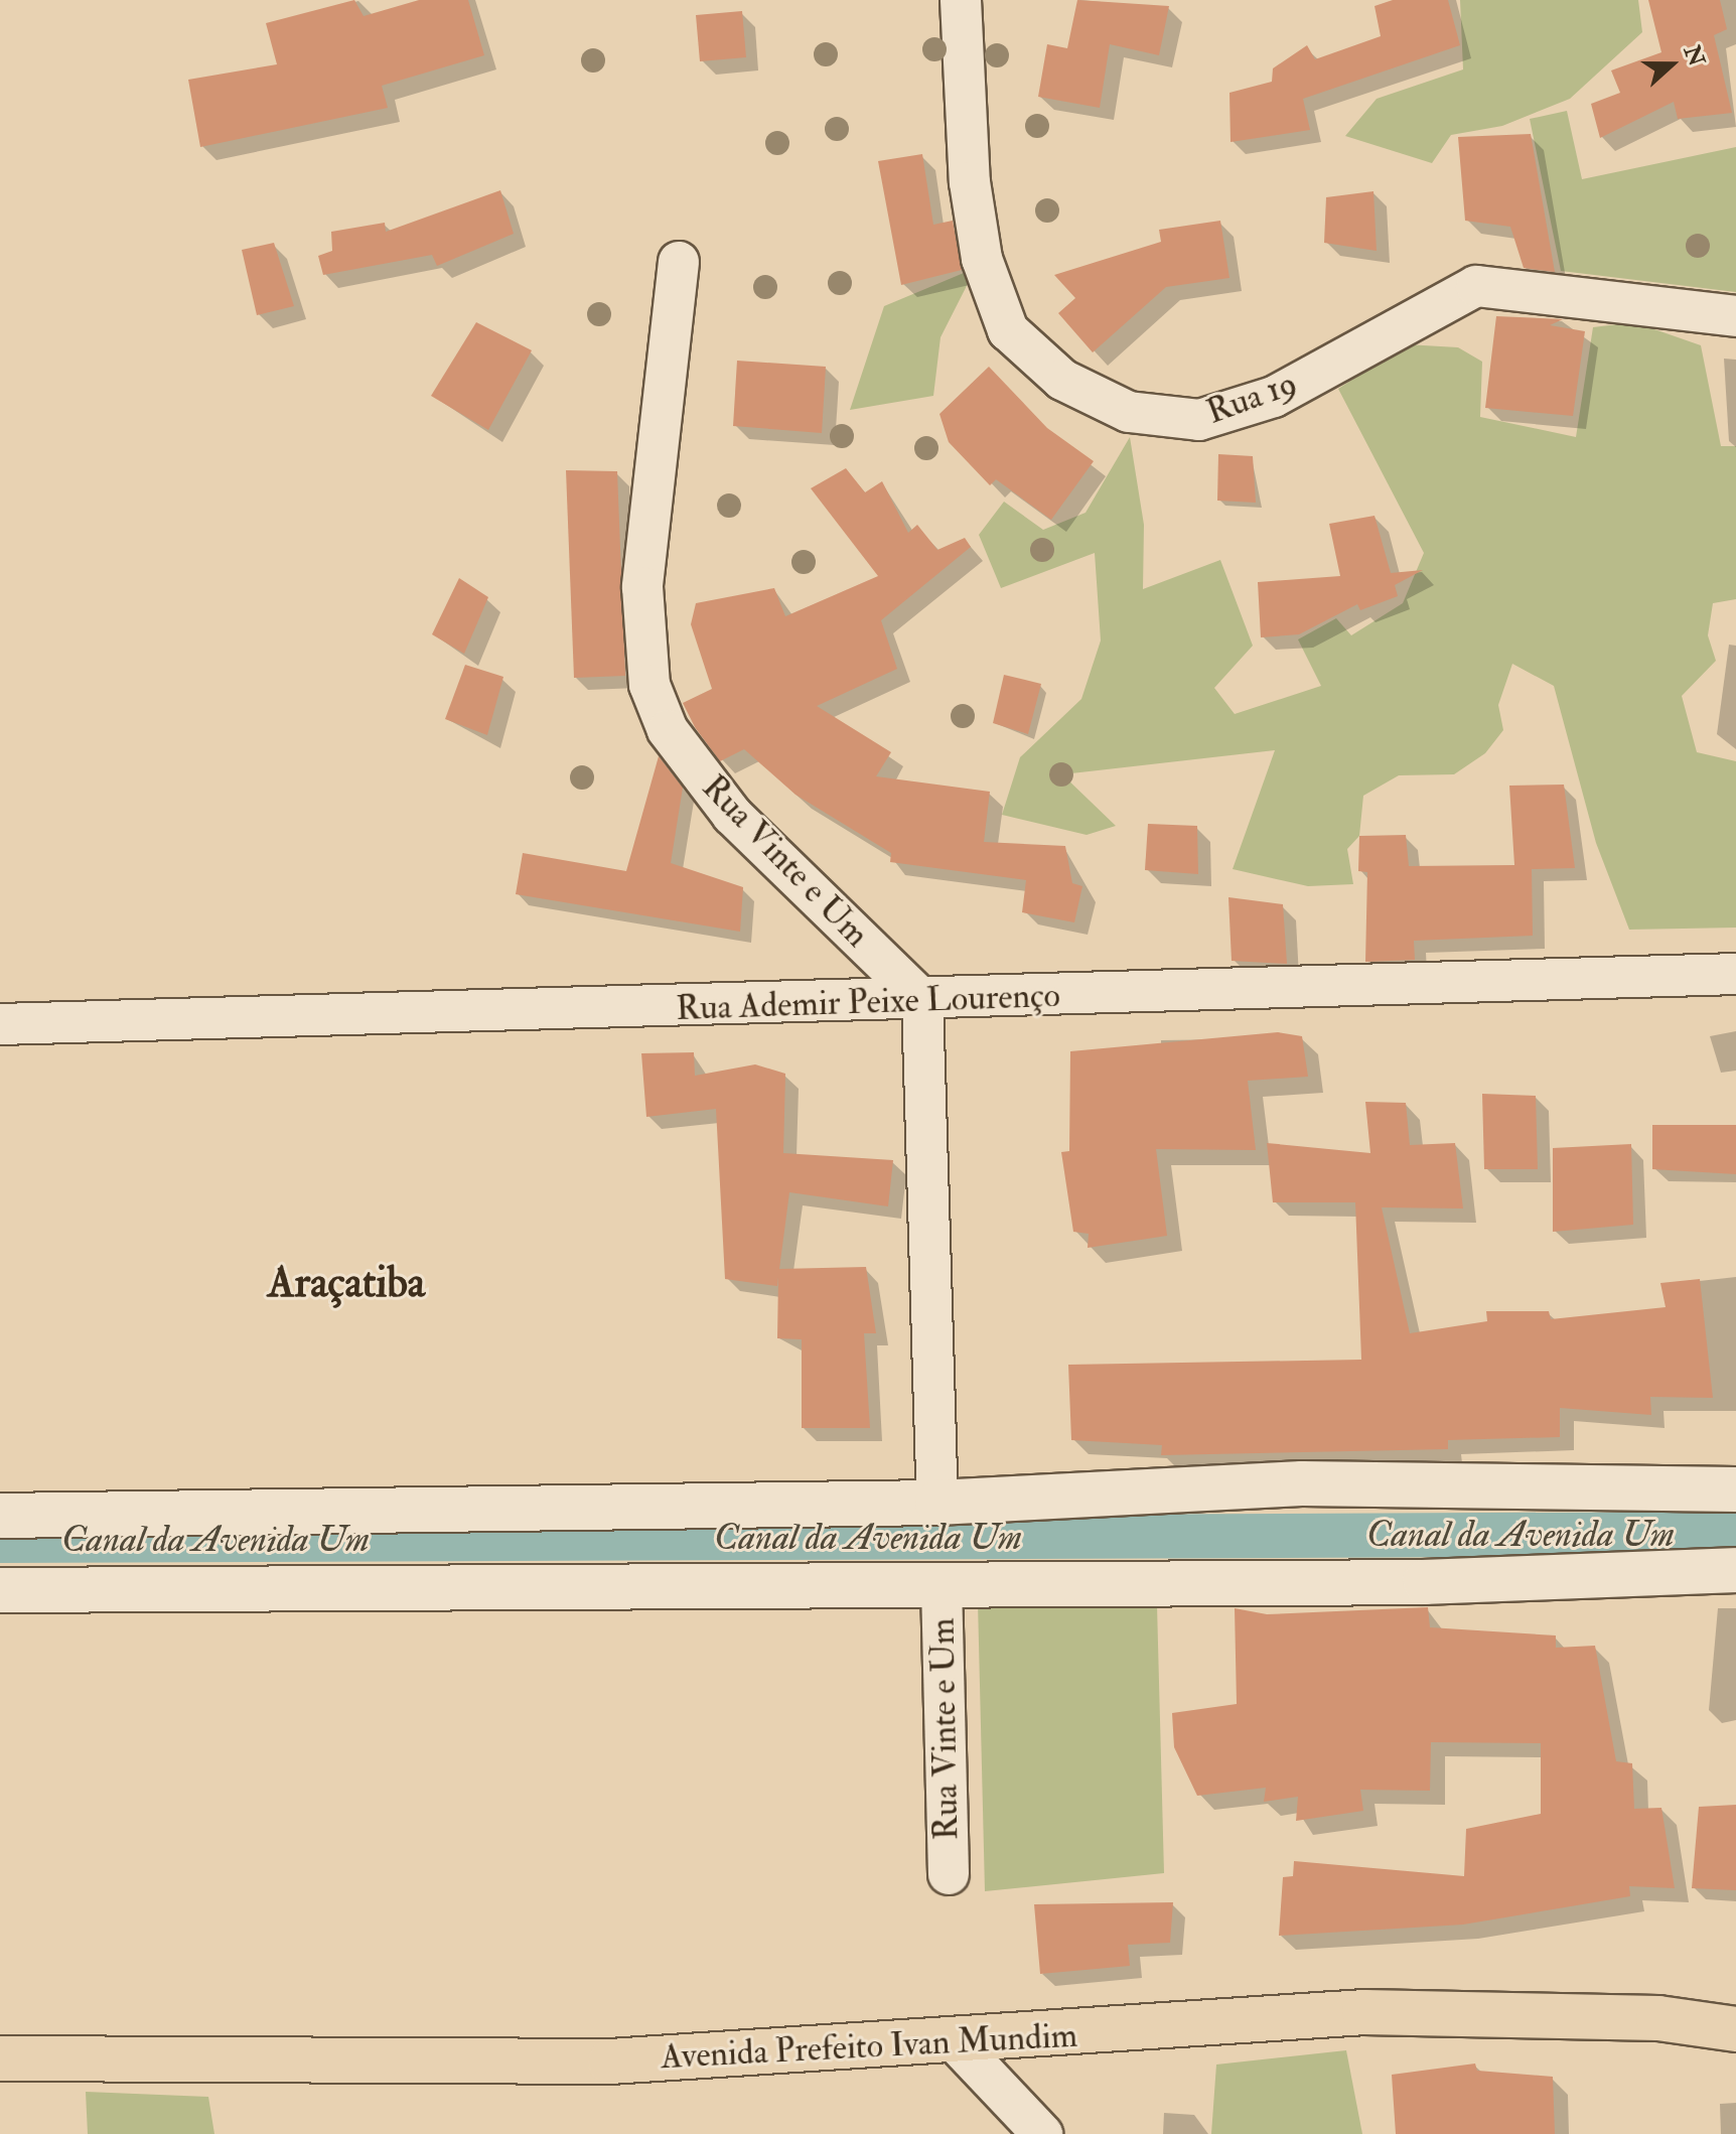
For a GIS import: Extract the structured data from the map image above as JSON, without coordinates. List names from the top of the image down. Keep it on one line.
{"streets":{"main road":["Avenida Prefeito Ivan Mundim"],"street":["Rua 19","Rua Vinte e Um","Rua Ademir Peixe Lourenço"]},"crossings":[["Rua Vinte e Um","Rua Ademir Peixe Lourenço"]],"districts":["Araçatiba"],"water":["Canal da Avenida Um"],"north":"right"}
